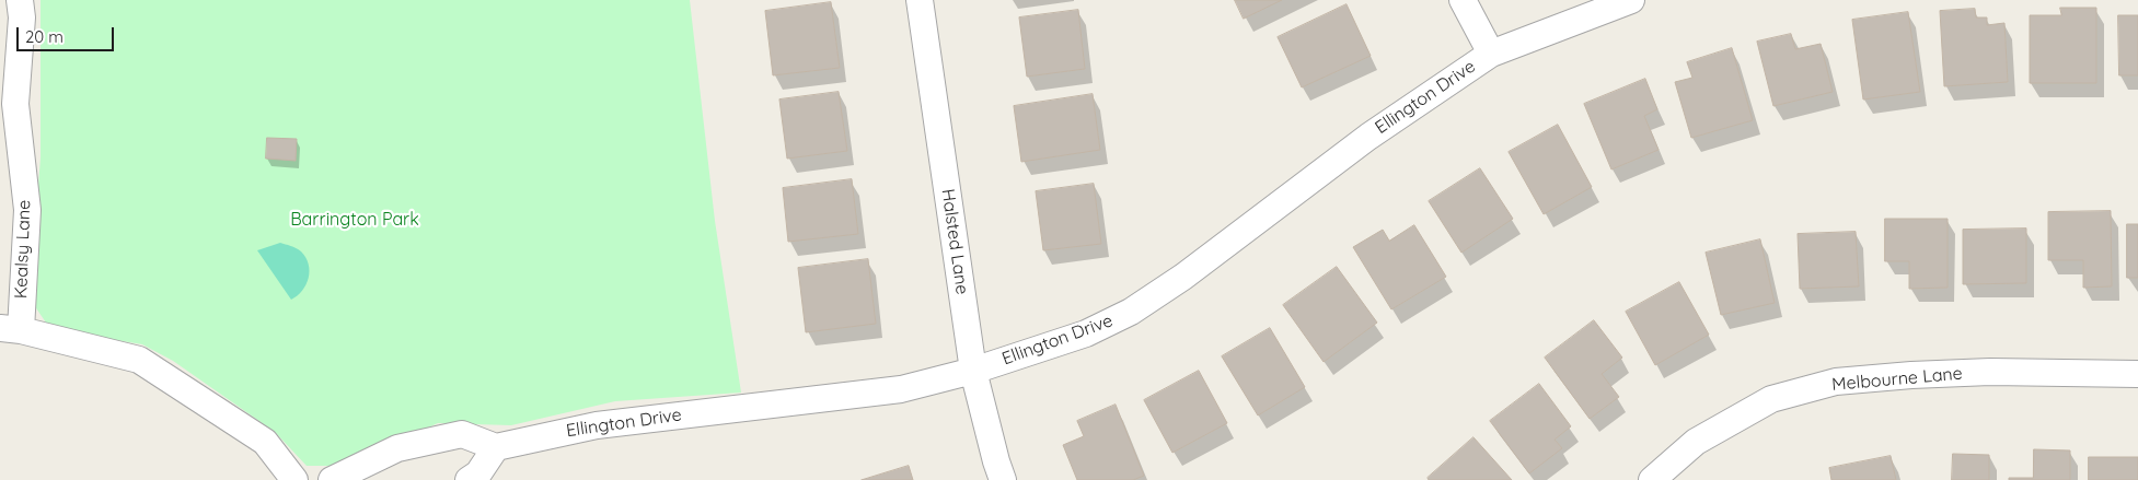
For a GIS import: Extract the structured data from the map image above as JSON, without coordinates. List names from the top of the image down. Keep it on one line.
{"streets":{"street":["Ellington Drive","Halsted Lane","Kealsy Lane","Melbourne Lane"]},"crossings":[["Ellington Drive","Halsted Lane"]],"parks":["Barrington Park"],"scale_bar":"20 m"}
